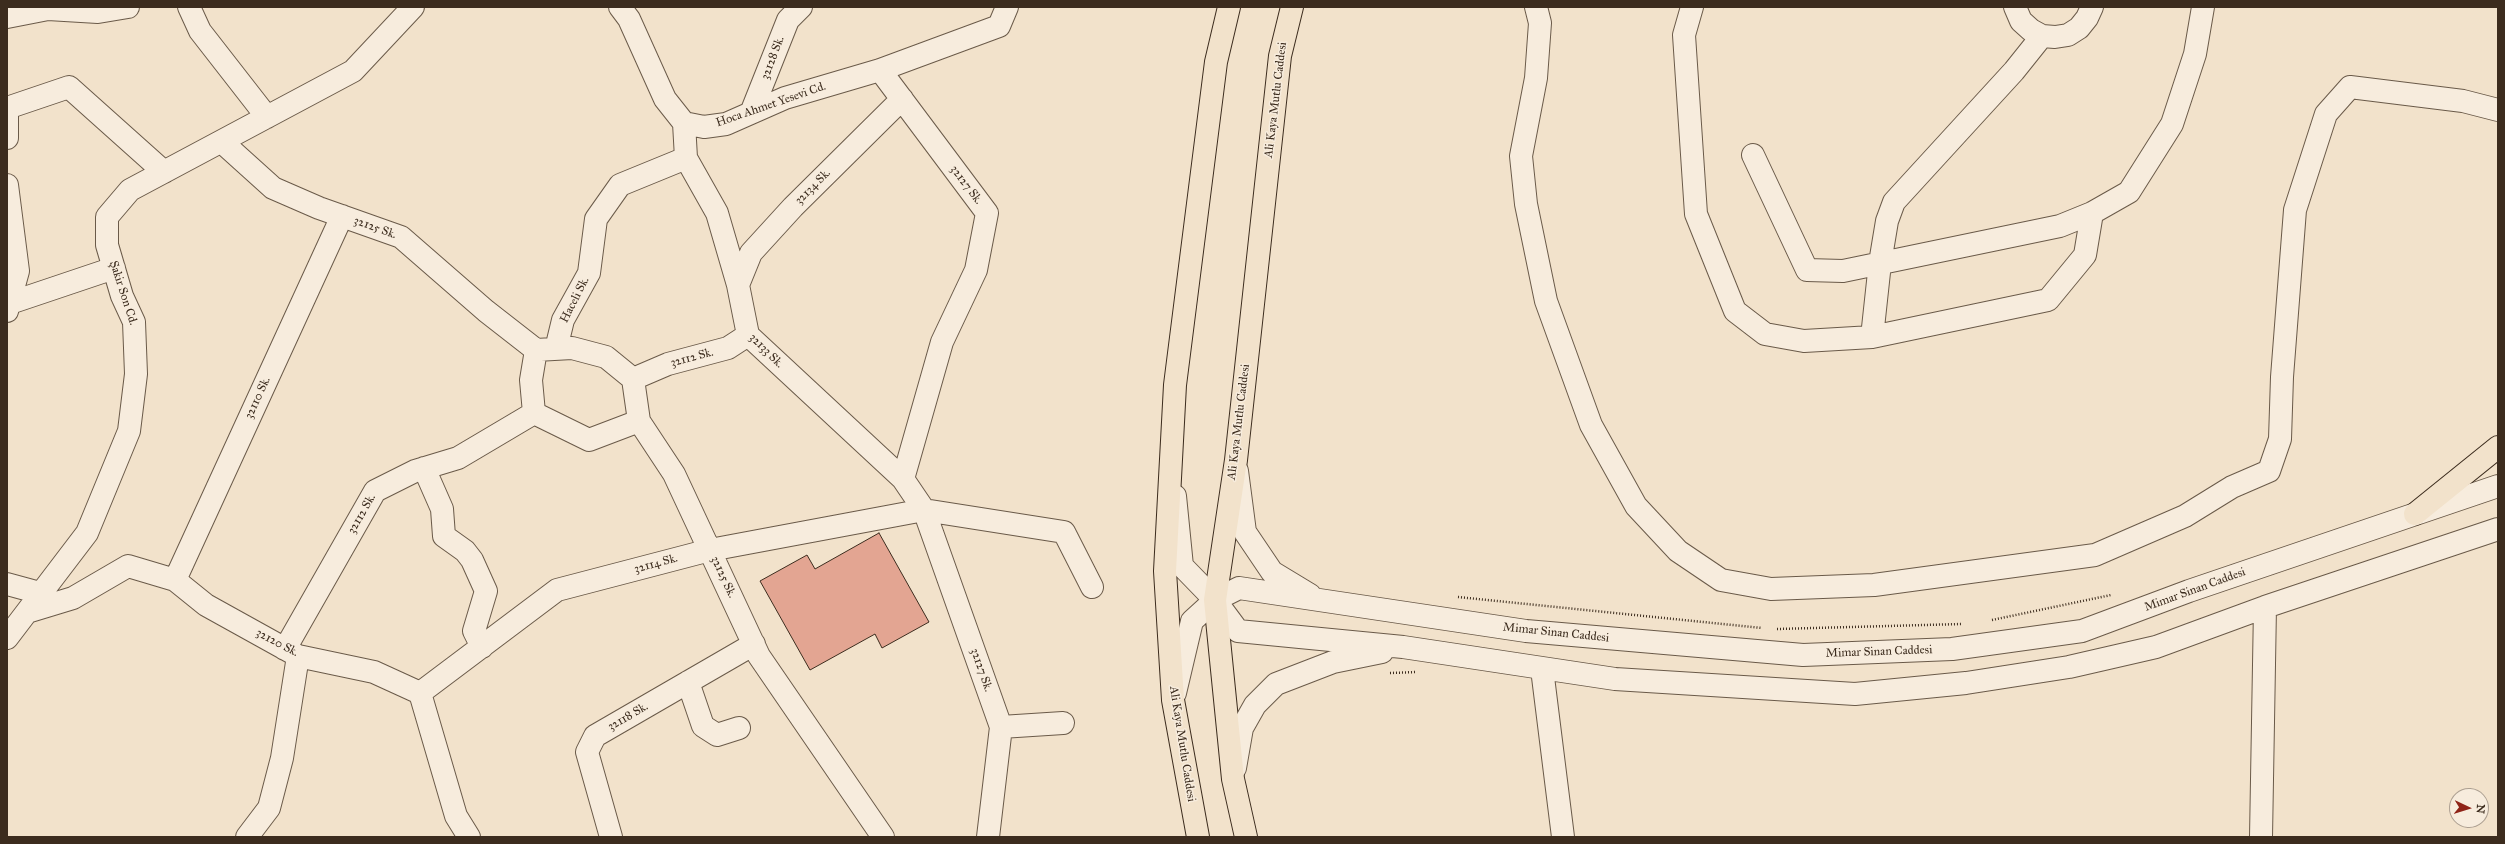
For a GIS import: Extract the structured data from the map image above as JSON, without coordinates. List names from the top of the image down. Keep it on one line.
{"streets":{"main road":["Ali Kaya Mutlu Caddesi"],"street":["32128 Sk.","Hoca Ahmet Yesevi Cd.","32127 Sk.","32134 Sk.","32125 Sk.","Şakir Son Cd.","Haceli Sk.","32133 Sk.","32112 Sk.","32110 Sk.","32114 Sk.","Mimar Sinan Caddesi","32120 Sk.","32118 Sk."]},"crossings":[["32128 Sk.","Hoca Ahmet Yesevi Cd."],["Ali Kaya Mutlu Caddesi","Mimar Sinan Caddesi"],["Hoca Ahmet Yesevi Cd.","32127 Sk."],["Hoca Ahmet Yesevi Cd.","32133 Sk."],["32127 Sk.","32134 Sk."],["32127 Sk.","32133 Sk."],["32127 Sk.","32114 Sk."],["32134 Sk.","32133 Sk."],["32125 Sk.","Şakir Son Cd."],["32125 Sk.","Haceli Sk."],["32125 Sk.","32112 Sk."],["32125 Sk.","32110 Sk."],["32125 Sk.","32114 Sk."],["32125 Sk.","32118 Sk."],["Şakir Son Cd.","32120 Sk."],["Haceli Sk.","32133 Sk."],["Haceli Sk.","32112 Sk."],["32133 Sk.","32112 Sk."],["32133 Sk.","32114 Sk."],["32112 Sk.","32120 Sk."],["32110 Sk.","32120 Sk."],["32114 Sk.","32120 Sk."]],"north":"right"}
